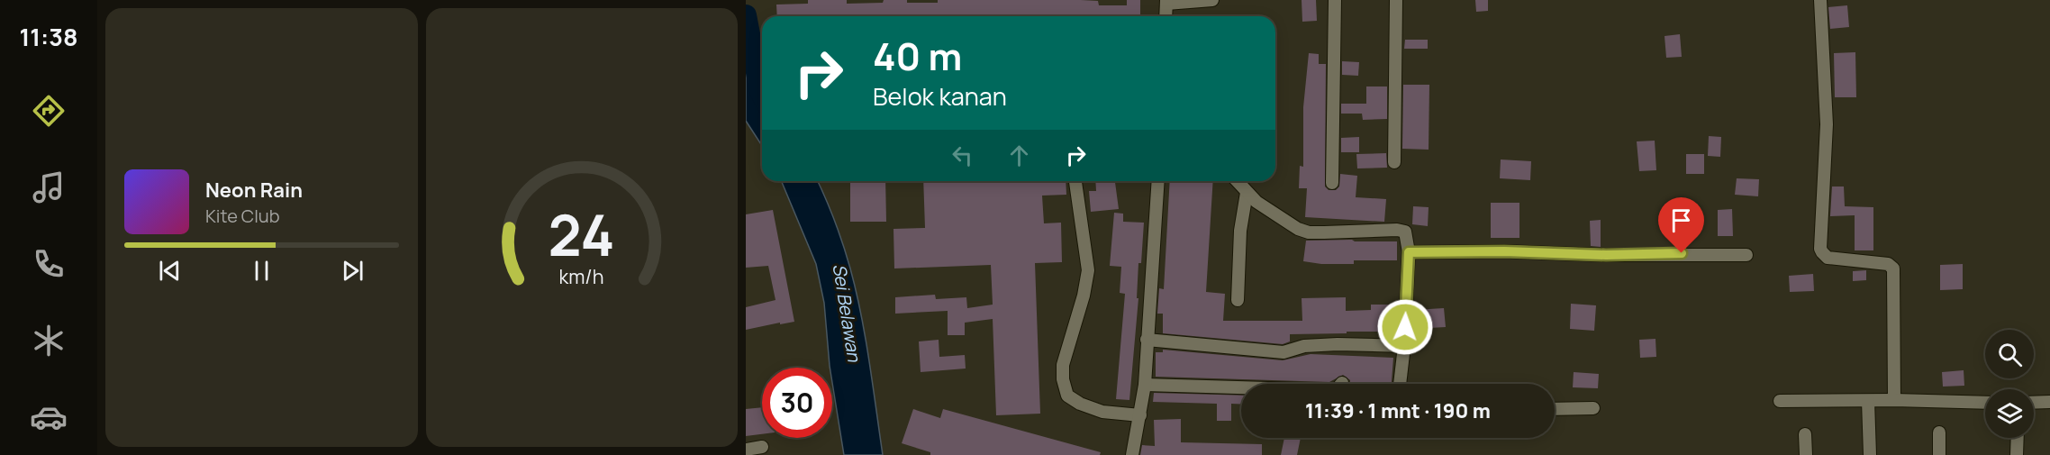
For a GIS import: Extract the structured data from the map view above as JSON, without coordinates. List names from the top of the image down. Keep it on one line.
{"water":["Sei Belawan"],"page":{"tabs":"11:38","turn":["40 m","Belok kanan"],"song":["Neon Rain","Kite Club"],"limit":"30","trip":"11:39 · 1 mnt · 190 m","gauge":["24","km/h"]}}
